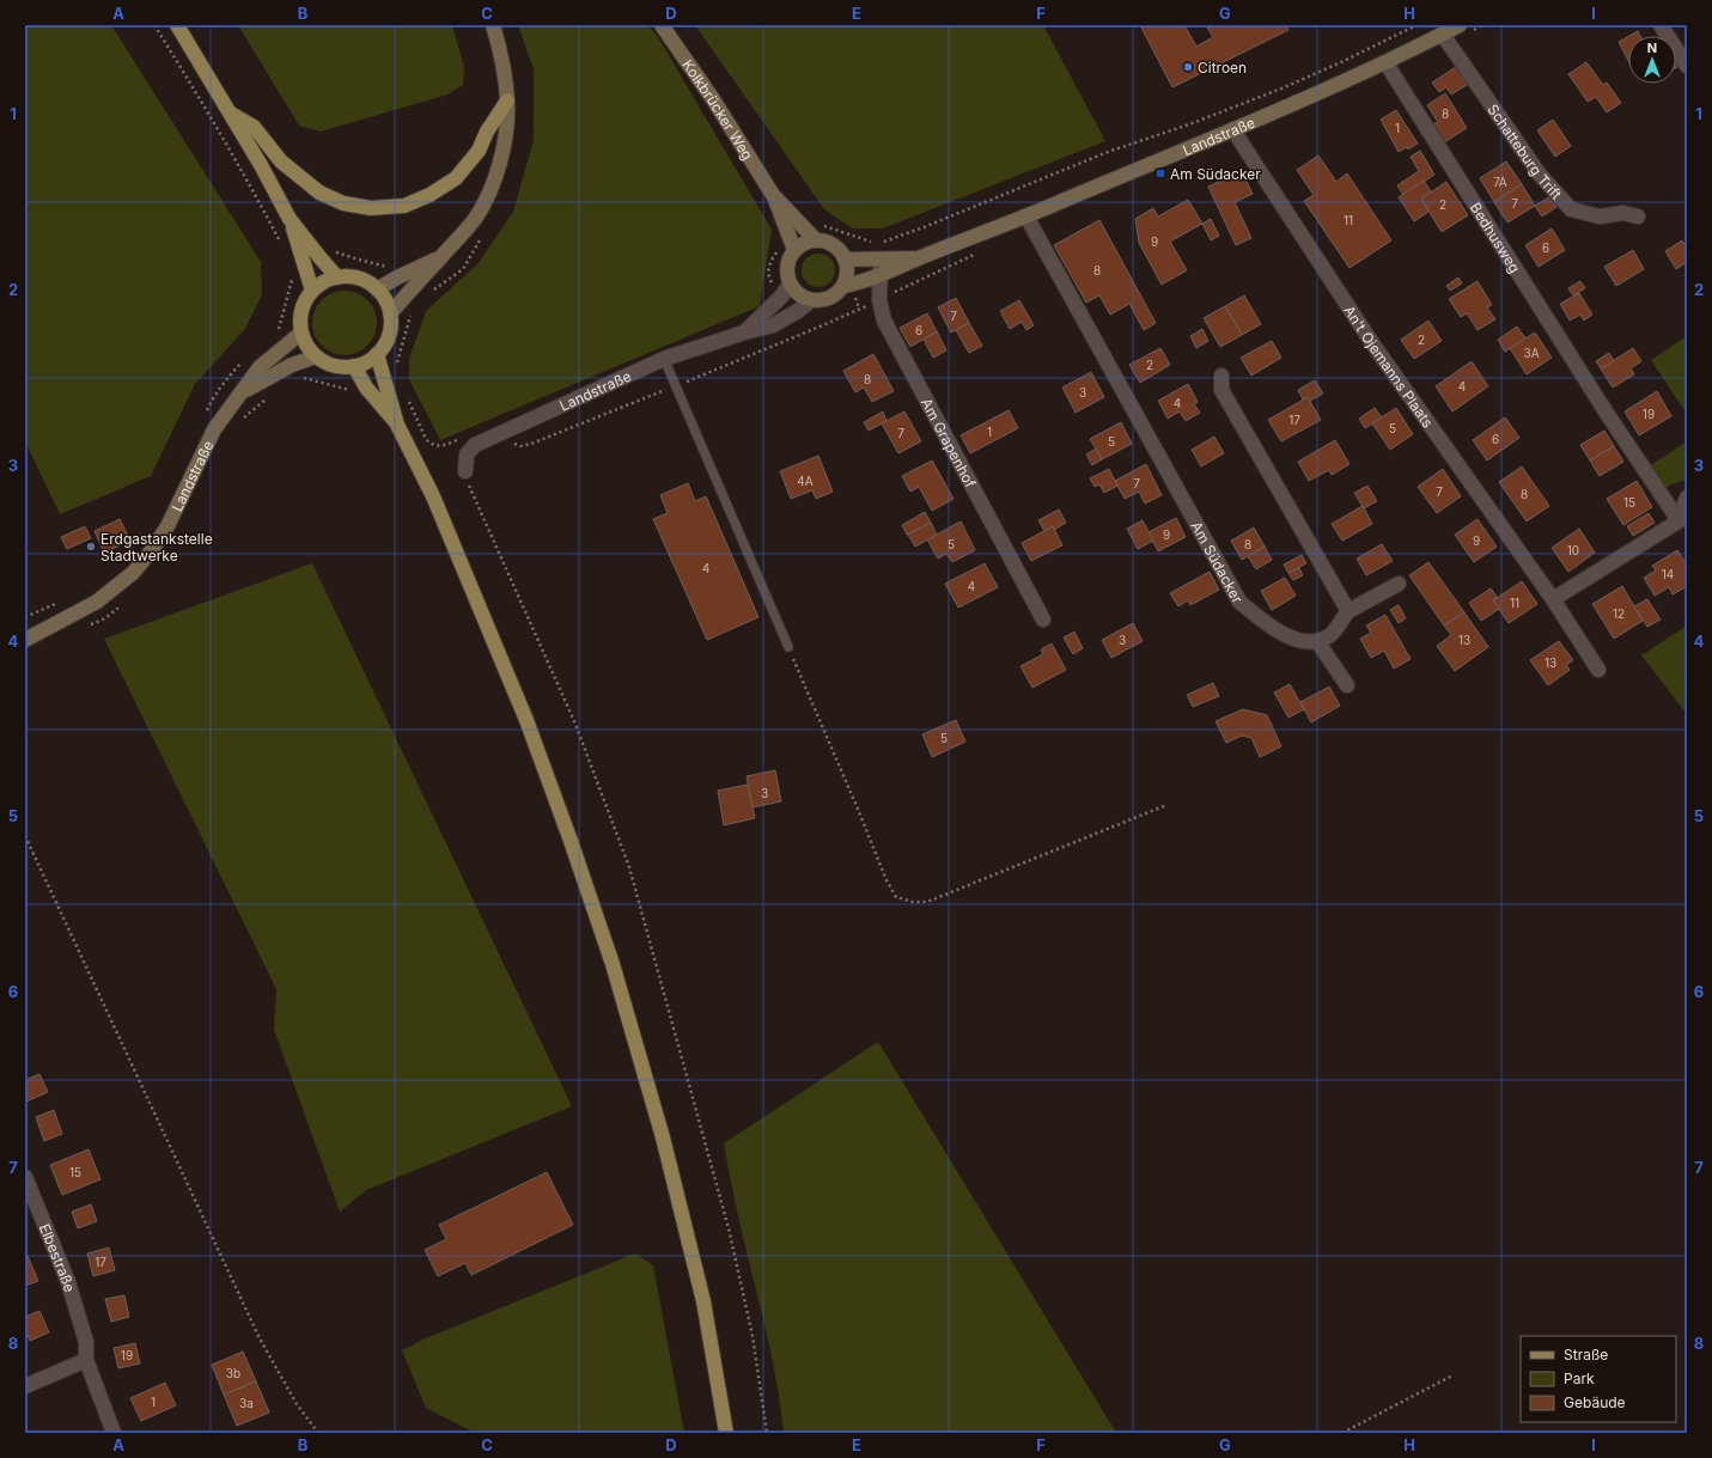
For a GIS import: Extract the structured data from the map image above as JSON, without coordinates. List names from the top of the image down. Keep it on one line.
{"streets":{"street":["Kolkbrücker Weg","Landstraße","Schatteburg Trift","Bedhusweg","An't Ojemanns Plaats","Am Grapenhof","Am Südacker","Elbestraße"]},"crossings":[["Kolkbrücker Weg","Landstraße"],["Landstraße","Schatteburg Trift"],["Landstraße","Bedhusweg"],["Landstraße","An't Ojemanns Plaats"],["Landstraße","Am Grapenhof"],["Landstraße","Am Südacker"]],"places":{"other":["Citroen","Erdgastankstelle Stadtwerke"],"transit":["Am Südacker"]},"house_numbers":["8","1","7A","7","2","11","9","6","8","7","6","2","3A","2","8","4","3","4","19","17","5","1","7","6","5","4A","7","7","8","15","9","9","5","8","10","4","14","4","11","12","3","13","13","5","3","15","17","19","3b","1","3a"],"legend":["Straße","Park","Gebäude"],"north":"top","grid":{"columns":["A","B","C","D","E","F","G","H","I"],"rows":["1","2","3","4","5","6","7","8"]}}
